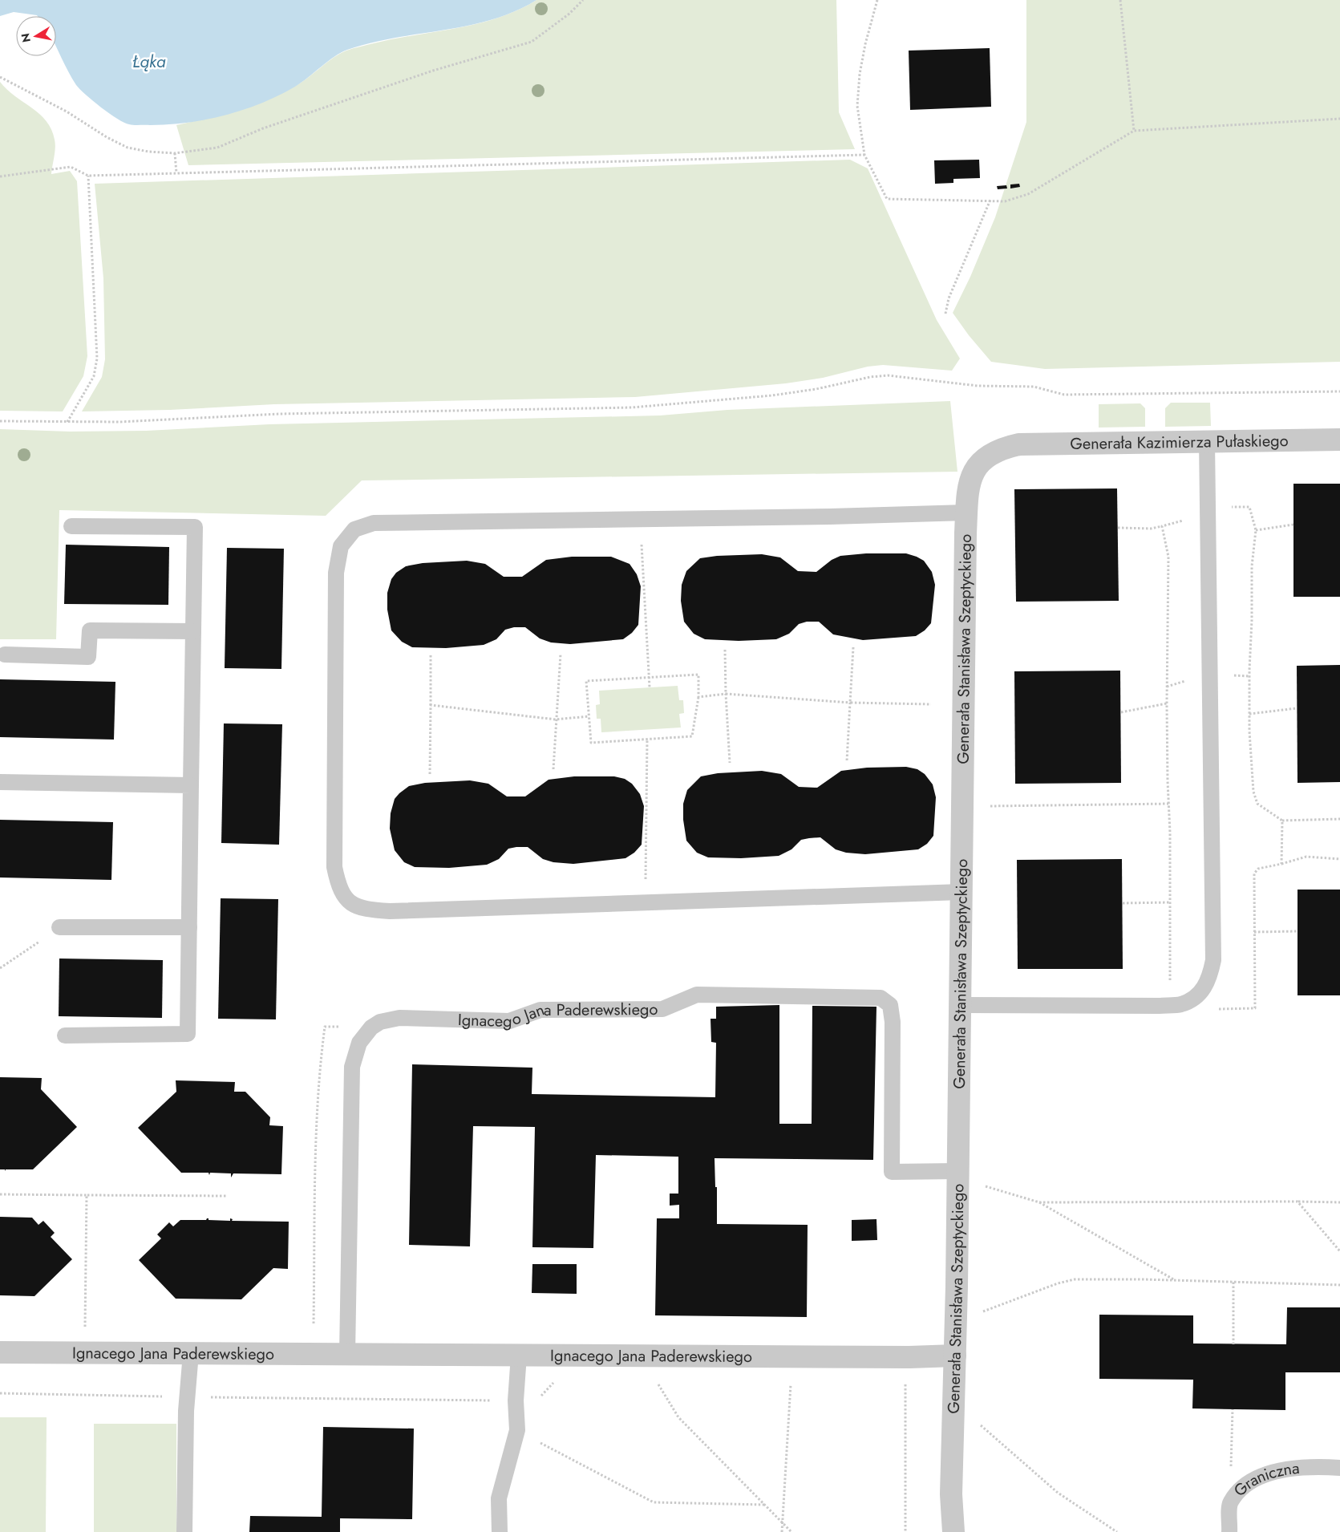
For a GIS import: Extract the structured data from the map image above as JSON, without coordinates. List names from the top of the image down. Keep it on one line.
{"streets":{"street":["Generała Kazimierza Pułaskiego","Generała Stanisława Szeptyckiego","Ignacego Jana Paderewskiego"],"lane":["Graniczna"]},"crossings":[["Generała Kazimierza Pułaskiego","Generała Stanisława Szeptyckiego"],["Generała Stanisława Szeptyckiego","Ignacego Jana Paderewskiego"]],"water":["Łąka"],"north":"left"}
